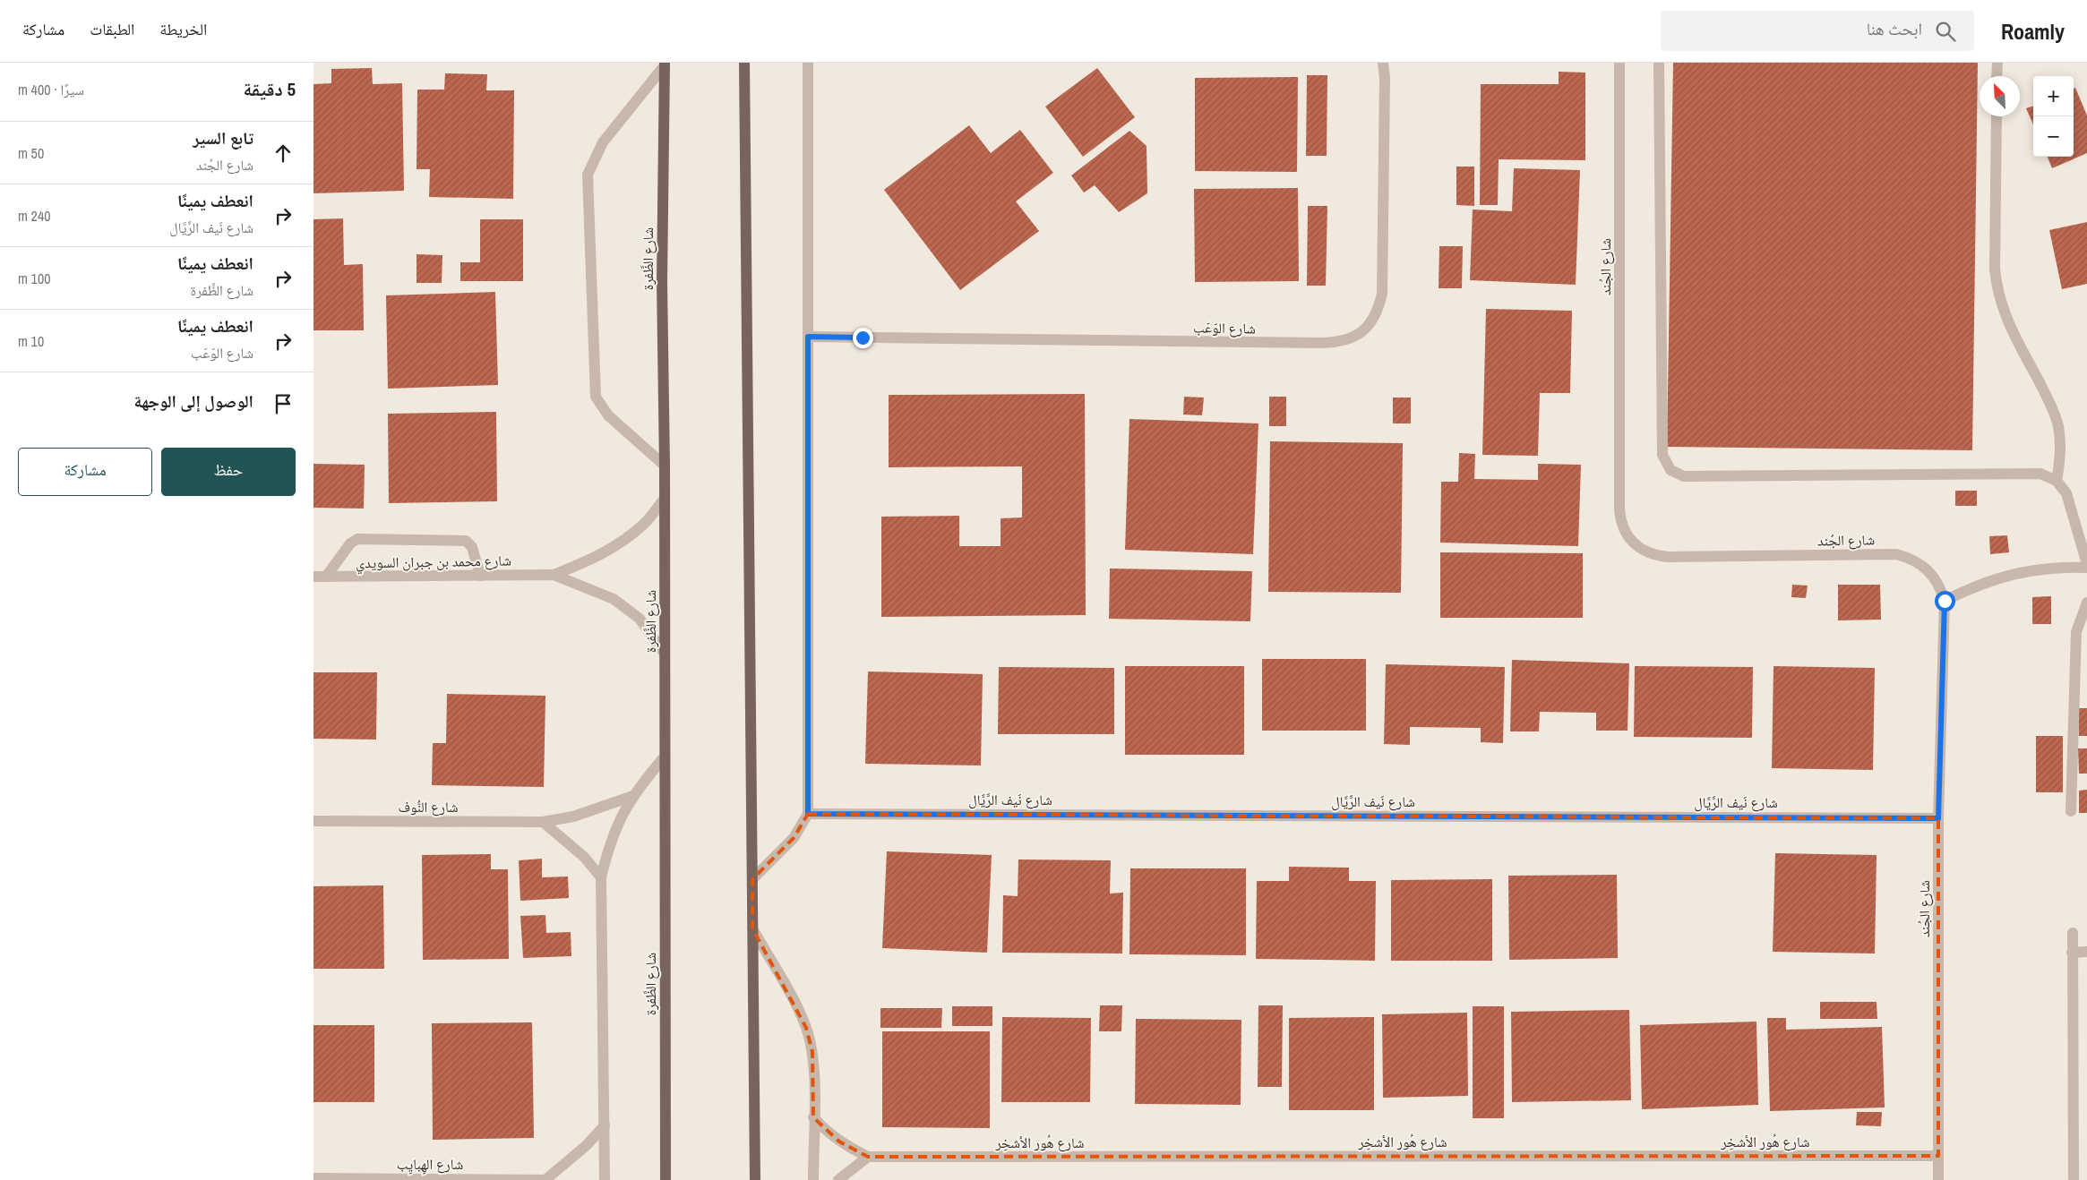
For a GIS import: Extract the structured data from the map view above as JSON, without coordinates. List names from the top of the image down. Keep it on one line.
{"streets":{"main road":["شارع الظَّفرة"],"street":["شارع الجُند","شارع الوَعَب","شارع محمد بن جبران السويدي","شارع نَيف الرَّيَّال","شارع النُّوف","شارع هُور الأشخِر","شارع الهِبايِب"]},"crossings":[["شارع الظَّفرة","شارع محمد بن جبران السويدي"],["شارع الجُند","شارع نَيف الرَّيَّال"],["شارع الجُند","شارع هُور الأشخِر"]],"north":"top left","page":{"header":"Roamly","search":"ابحث هنا","nav":["الخريطة","الطبقات","مشاركة"],"heading":["5 دقيقة","سيرًا · 400 m"],"map_buttons":["+","−"],"list":[["تابع السير","شارع الجُند","50 m"],["انعطف يمينًا","شارع نَيف الرَّيَّال","240 m"],["انعطف يمينًا","شارع الظَّفرة","100 m"],["انعطف يمينًا","شارع الوَعَب","10 m"],"الوصول إلى الوجهة"],"buttons":["حفظ","مشاركة"]}}
